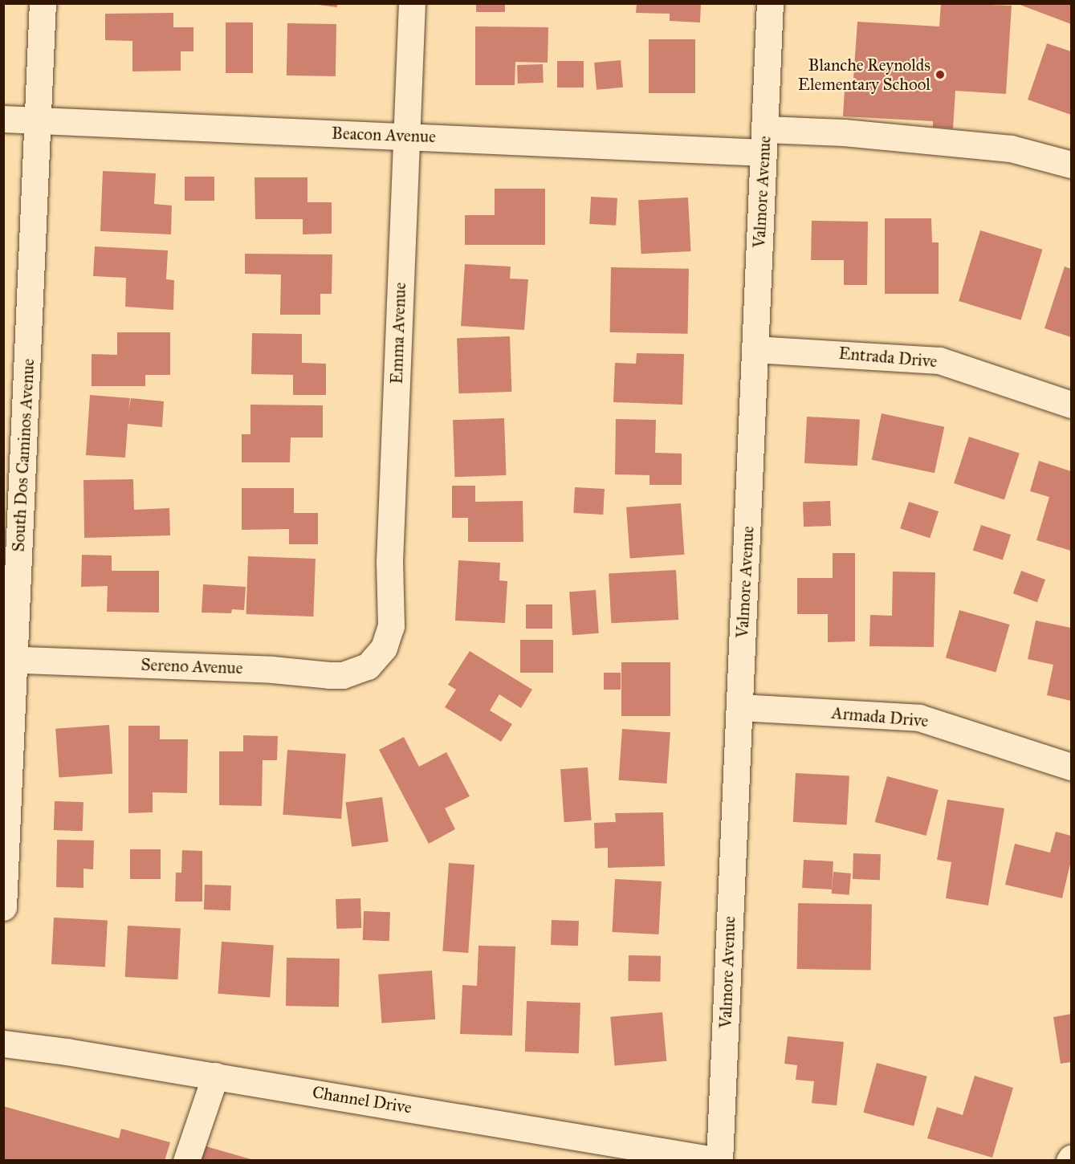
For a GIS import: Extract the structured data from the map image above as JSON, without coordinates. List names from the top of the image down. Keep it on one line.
{"streets":{"street":["Beacon Avenue","Valmore Avenue","Emma Avenue","Entrada Drive","South Dos Caminos Avenue","Sereno Avenue","Armada Drive","Channel Drive"]},"crossings":[["Beacon Avenue","Valmore Avenue"],["Beacon Avenue","Emma Avenue"],["Beacon Avenue","South Dos Caminos Avenue"],["Valmore Avenue","Entrada Drive"],["Valmore Avenue","Armada Drive"],["Valmore Avenue","Channel Drive"],["Emma Avenue","Sereno Avenue"],["South Dos Caminos Avenue","Sereno Avenue"]],"places":["Blanche Reynolds Elementary School"]}
